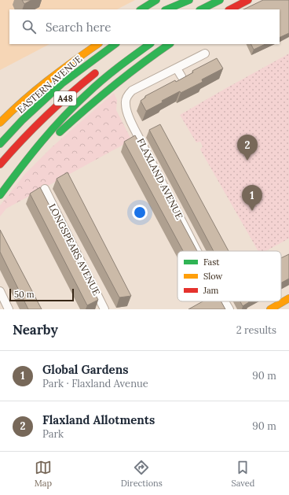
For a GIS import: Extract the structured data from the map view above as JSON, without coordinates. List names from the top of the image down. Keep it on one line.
{"streets":{"main road":["EASTERN AVENUE","A48"],"street":["FLAXLAND AVENUE","LONGSPEARS AVENUE"]},"legend":["Fast","Slow","Jam"],"scale_bar":"50 m","page":{"search":"Search here","pins":["2","1"],"scale":"50 m","heading":["Nearby","2 results"],"list":[{"mark":"1","name":"Global Gardens","note":"Park · Flaxland Avenue","value":"90 m"},{"mark":"2","name":"Flaxland Allotments","note":"Park","value":"90 m"}],"nav":["Map","Directions","Saved"]}}
